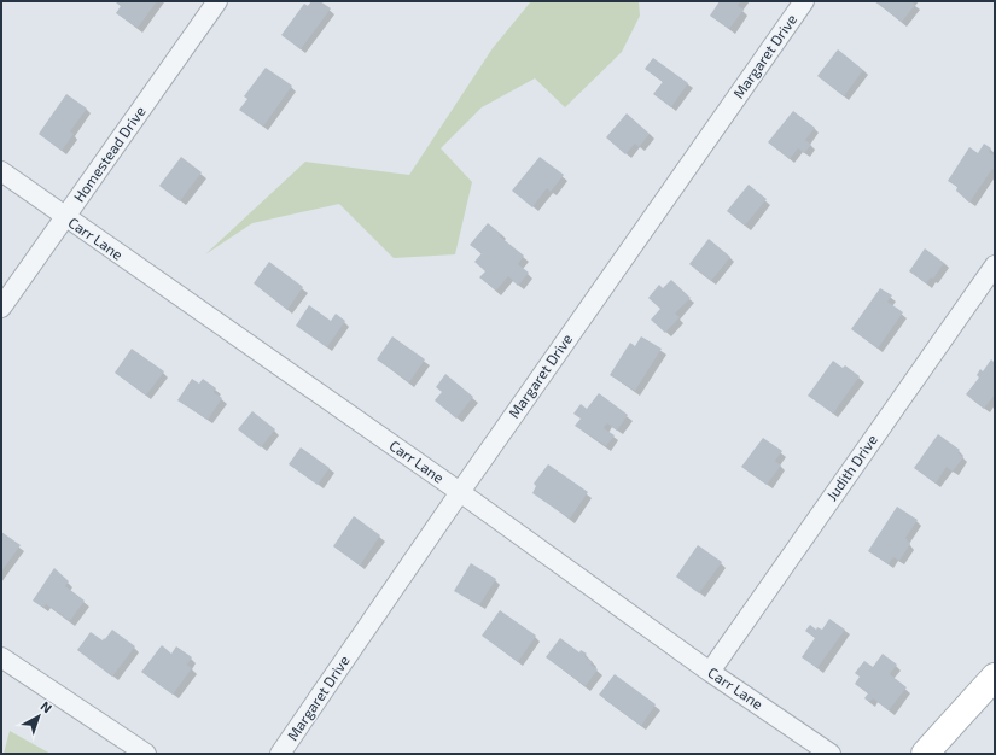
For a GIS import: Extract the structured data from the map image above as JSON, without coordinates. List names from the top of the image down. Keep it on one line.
{"streets":{"street":["Margaret Drive","Homestead Drive","Carr Lane","Judith Drive"]},"crossings":[["Margaret Drive","Carr Lane"],["Homestead Drive","Carr Lane"],["Carr Lane","Judith Drive"]],"north":"top right"}
